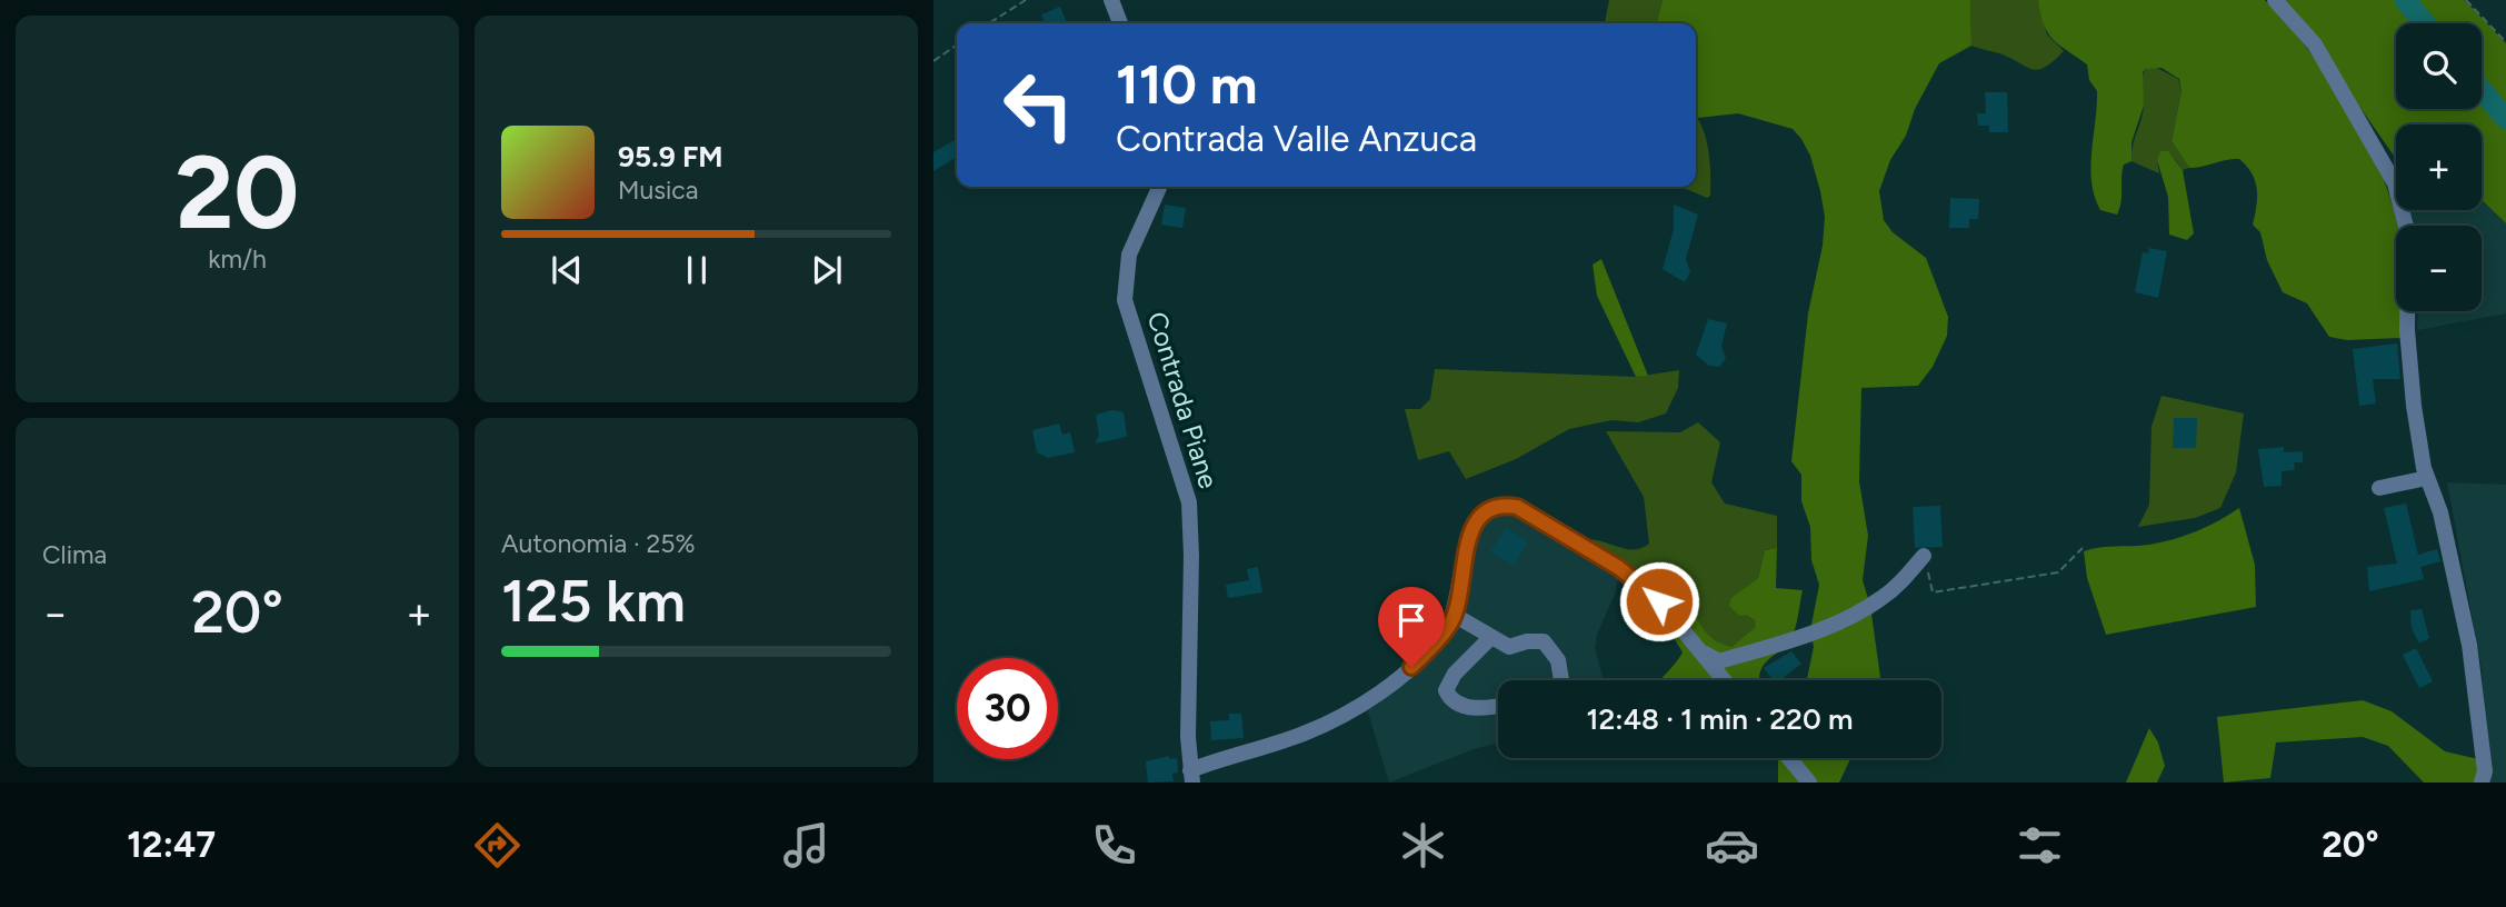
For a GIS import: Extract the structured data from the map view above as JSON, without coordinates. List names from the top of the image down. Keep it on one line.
{"streets":{"street":["Contrada Piane"]},"page":{"tile":[["20","km/h"],"Clima",["Autonomia · 25%","125 km"]],"map_buttons":["+","−"],"turn":["110 m","Contrada Valle Anzuca"],"song":["95.9 FM","Musica"],"heat":["−","20°","+"],"limit":"30","trip":"12:48 · 1 min · 220 m","tabs":["12:47","20°"]}}
